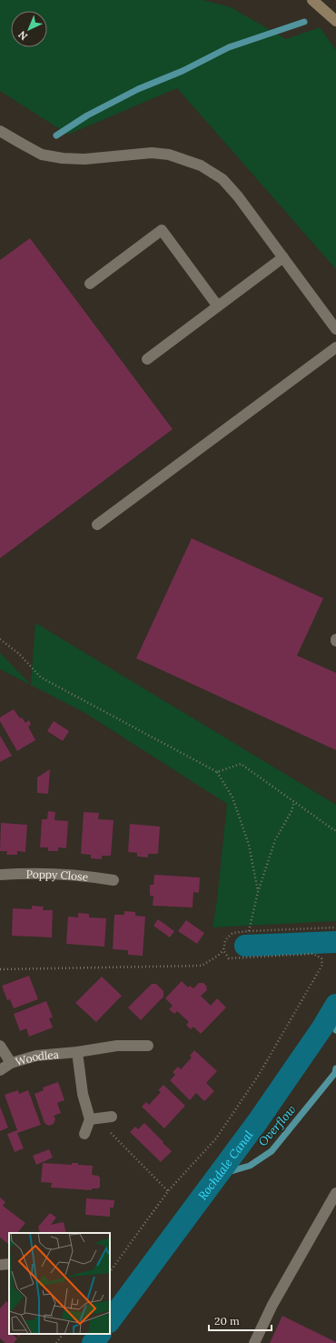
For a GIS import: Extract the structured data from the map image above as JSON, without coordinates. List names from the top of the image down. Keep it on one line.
{"streets":{"street":["Poppy Close","Woodlea"]},"water":["Overflow","Rochdale Canal"],"scale_bar":"20 m","north":"bottom left"}
